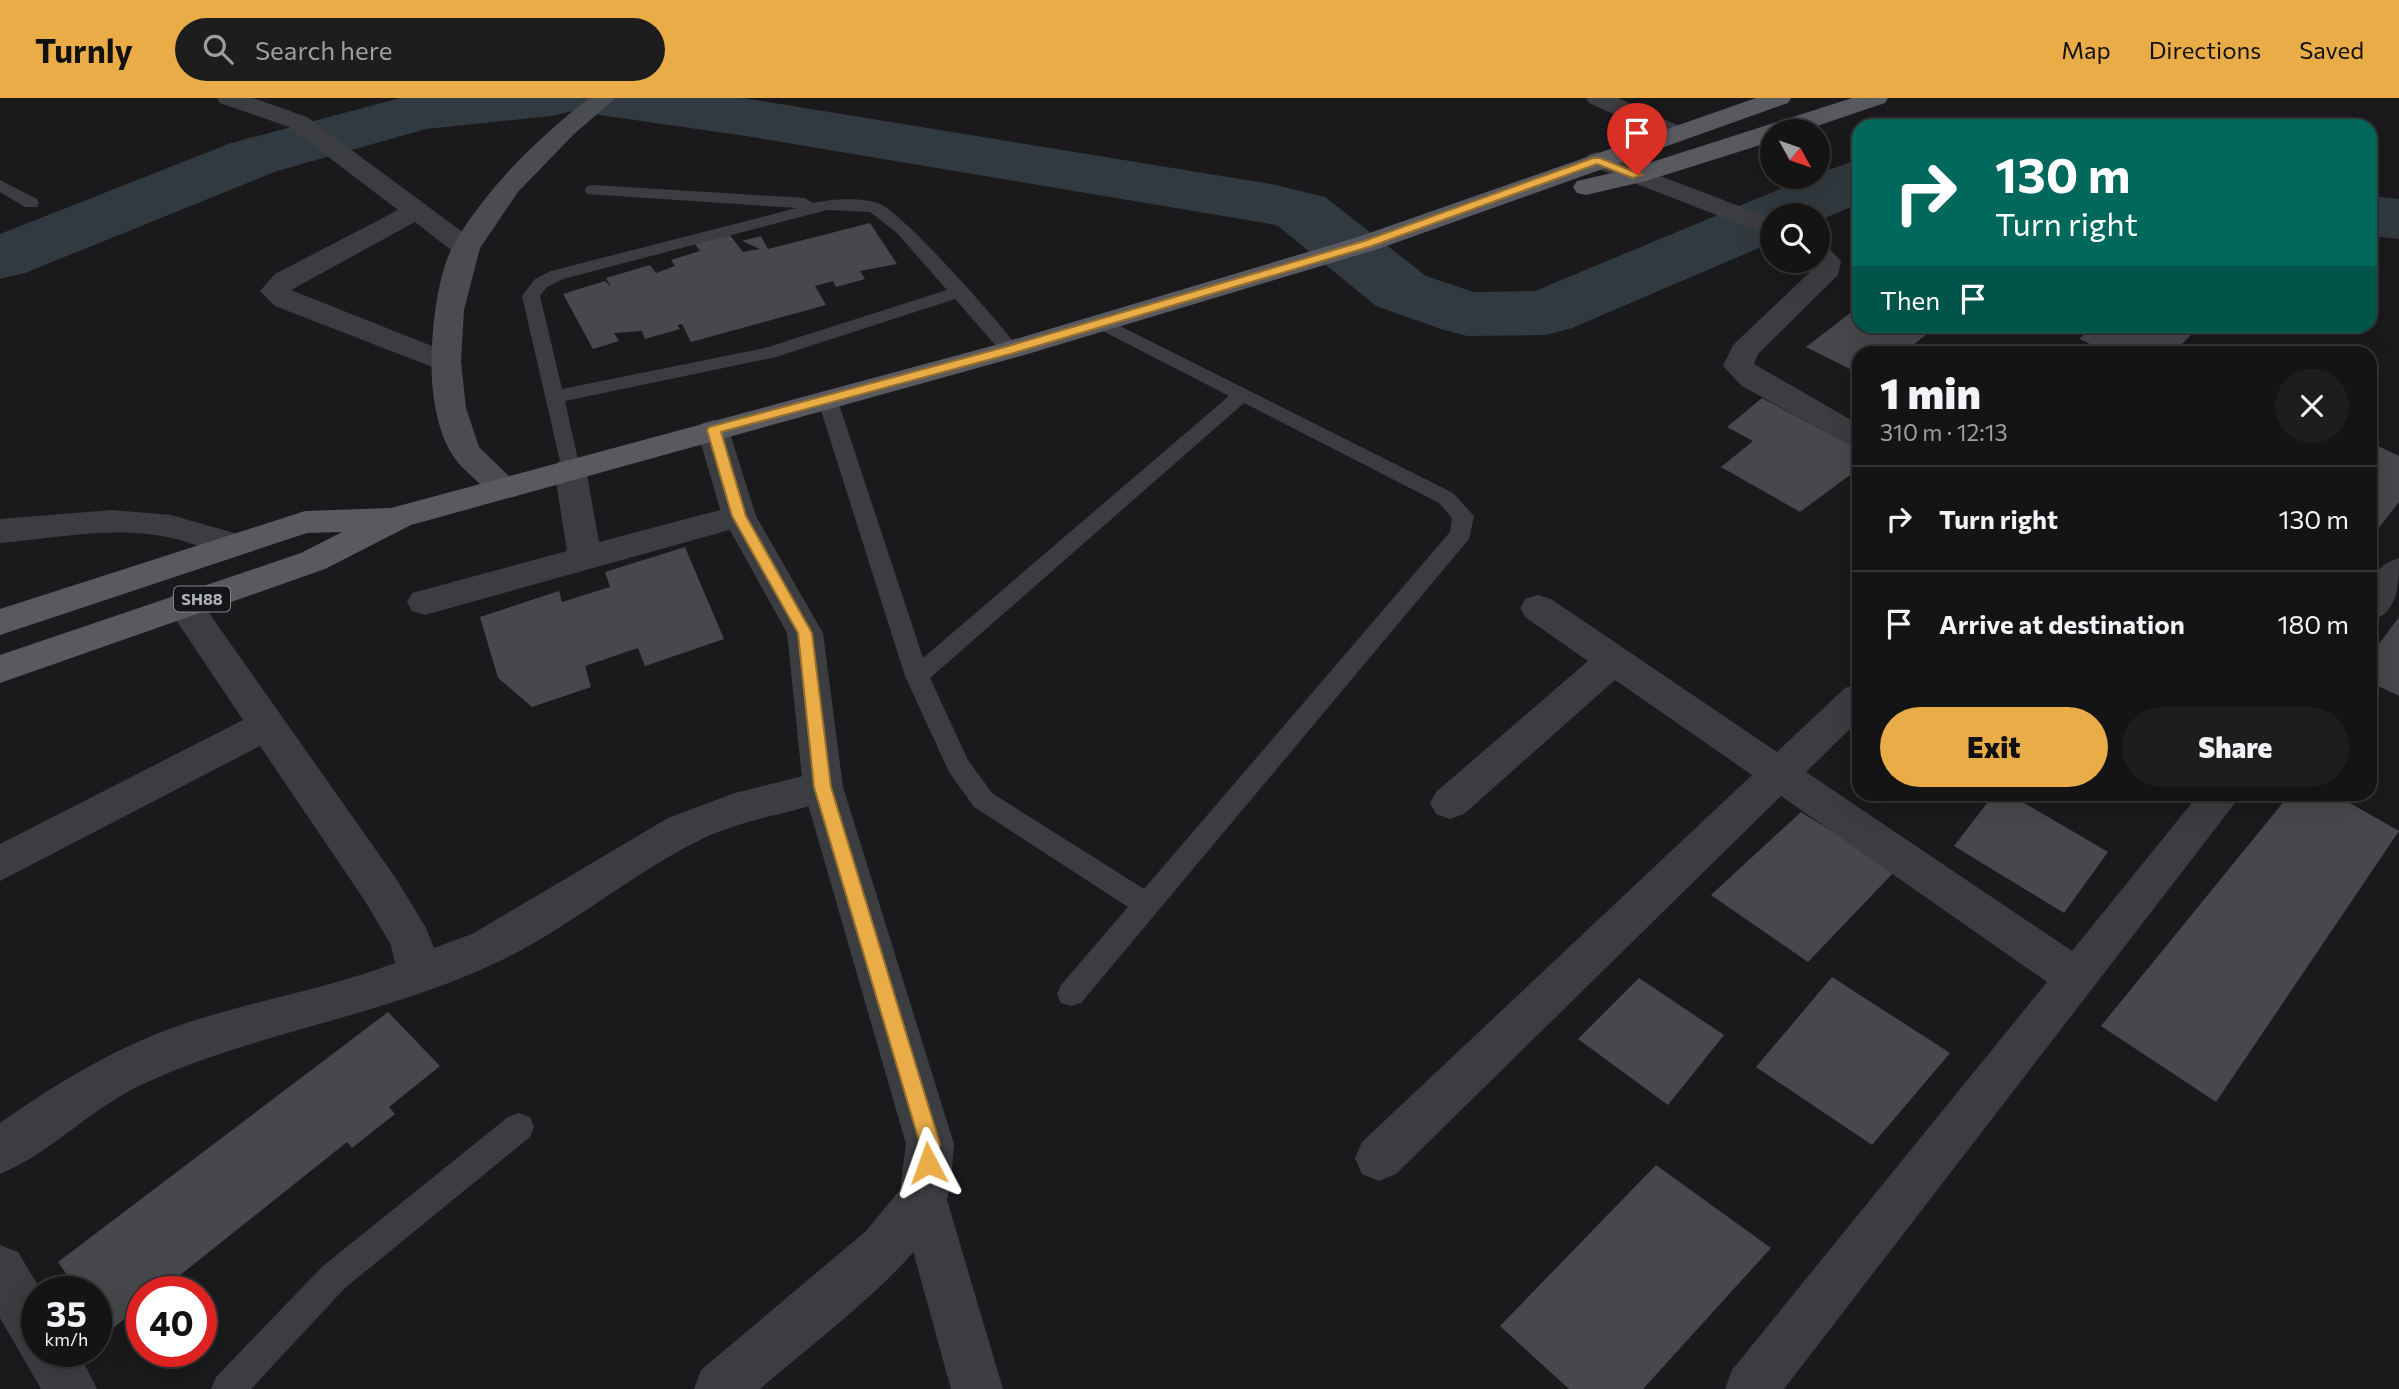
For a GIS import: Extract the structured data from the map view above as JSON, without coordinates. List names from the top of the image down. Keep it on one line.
{"streets":{"main road":["SH88"]},"north":"bottom right","page":{"header":"Turnly","search":"Search here","nav":["Map","Directions","Saved"],"turn":["130 m","Turn right"],"then":"Then","heading":["1 min","310 m · 12:13"],"list":[{"name":"Turn right","value":"130 m"},{"name":"Arrive at destination","value":"180 m"}],"buttons":["Exit","Share"],"speed":"35 km/h","limit":"40"}}
